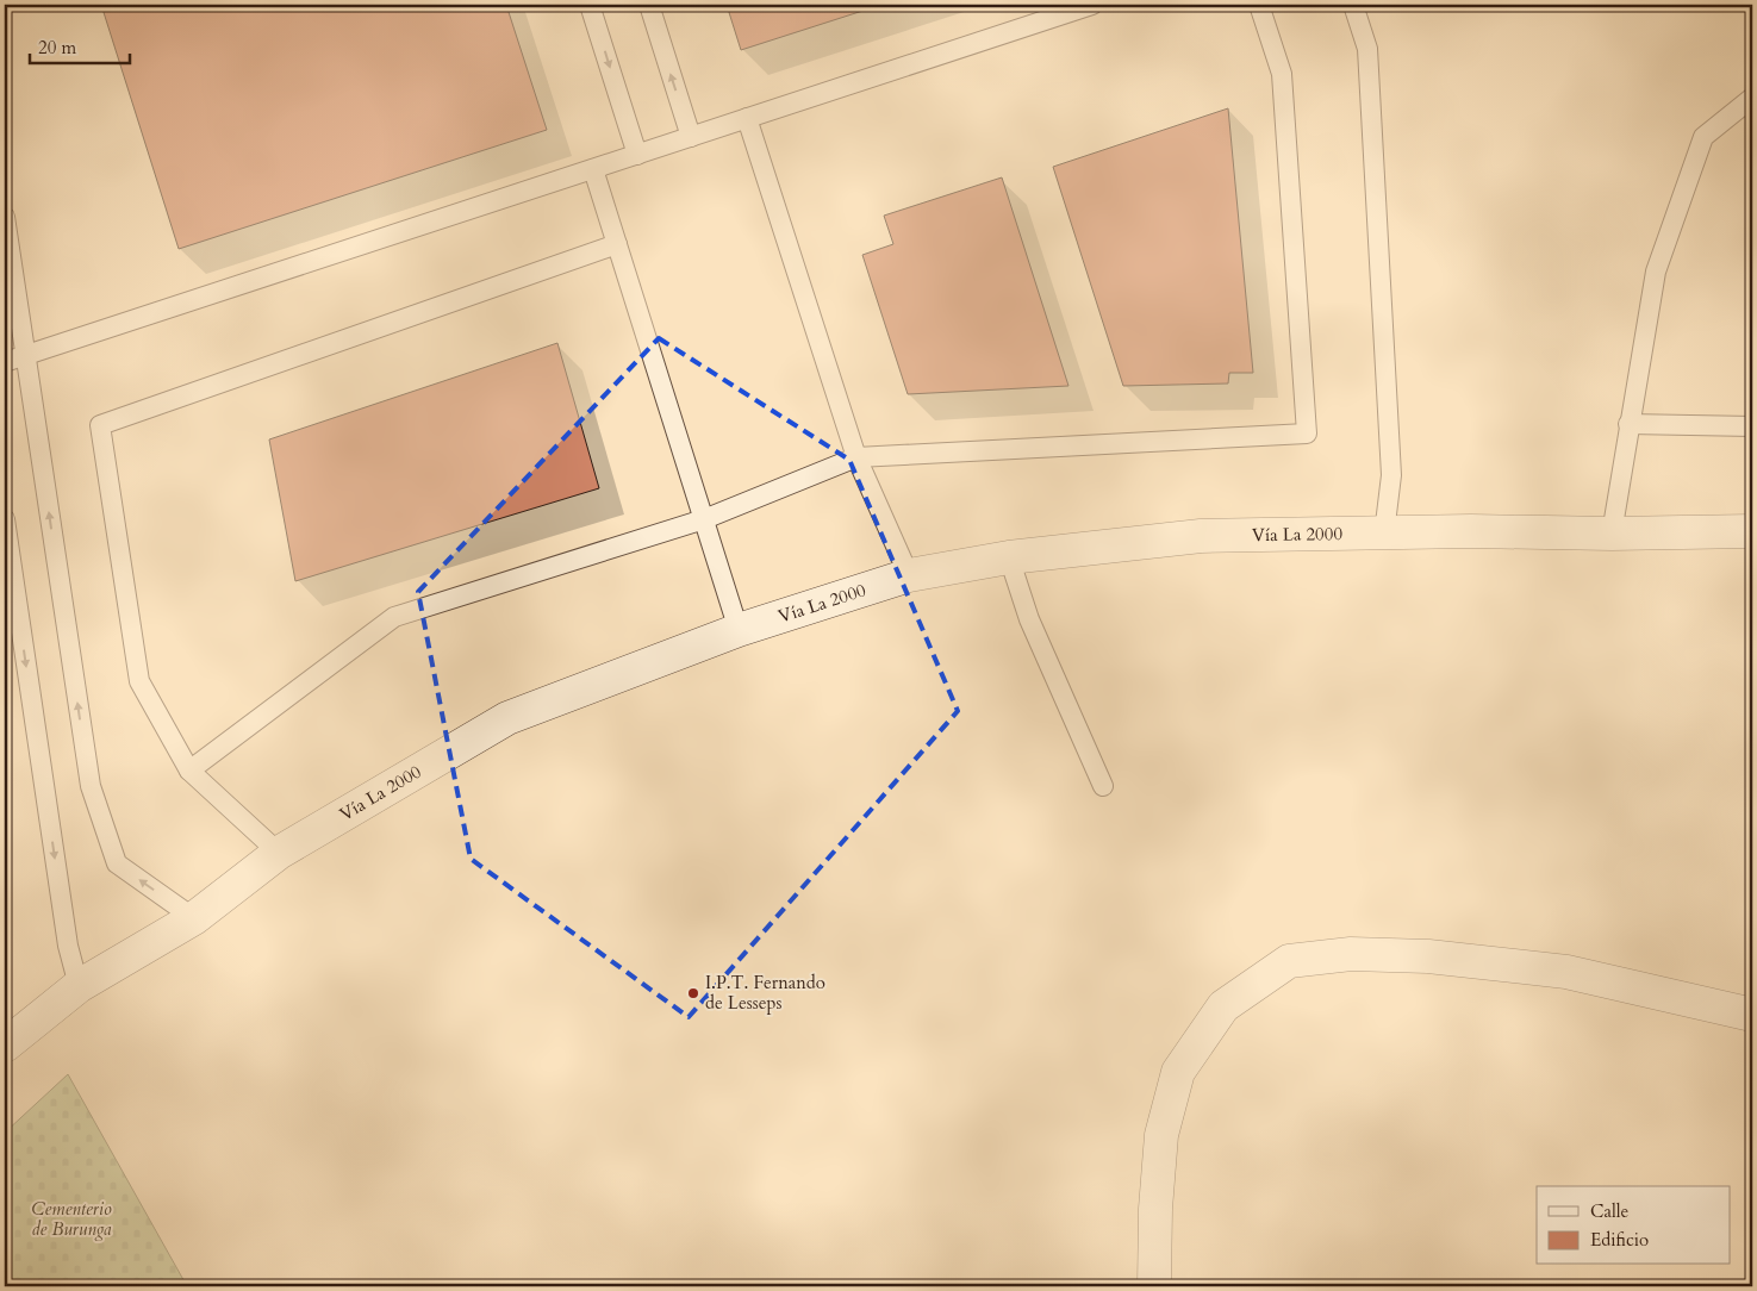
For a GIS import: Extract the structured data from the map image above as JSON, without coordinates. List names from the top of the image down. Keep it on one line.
{"streets":{"street":["Vía La 2000"]},"parks":["Cementerio de Burunga"],"places":["I.P.T. Fernando de Lesseps"],"legend":["Calle","Edificio"],"scale_bar":"20 m"}
